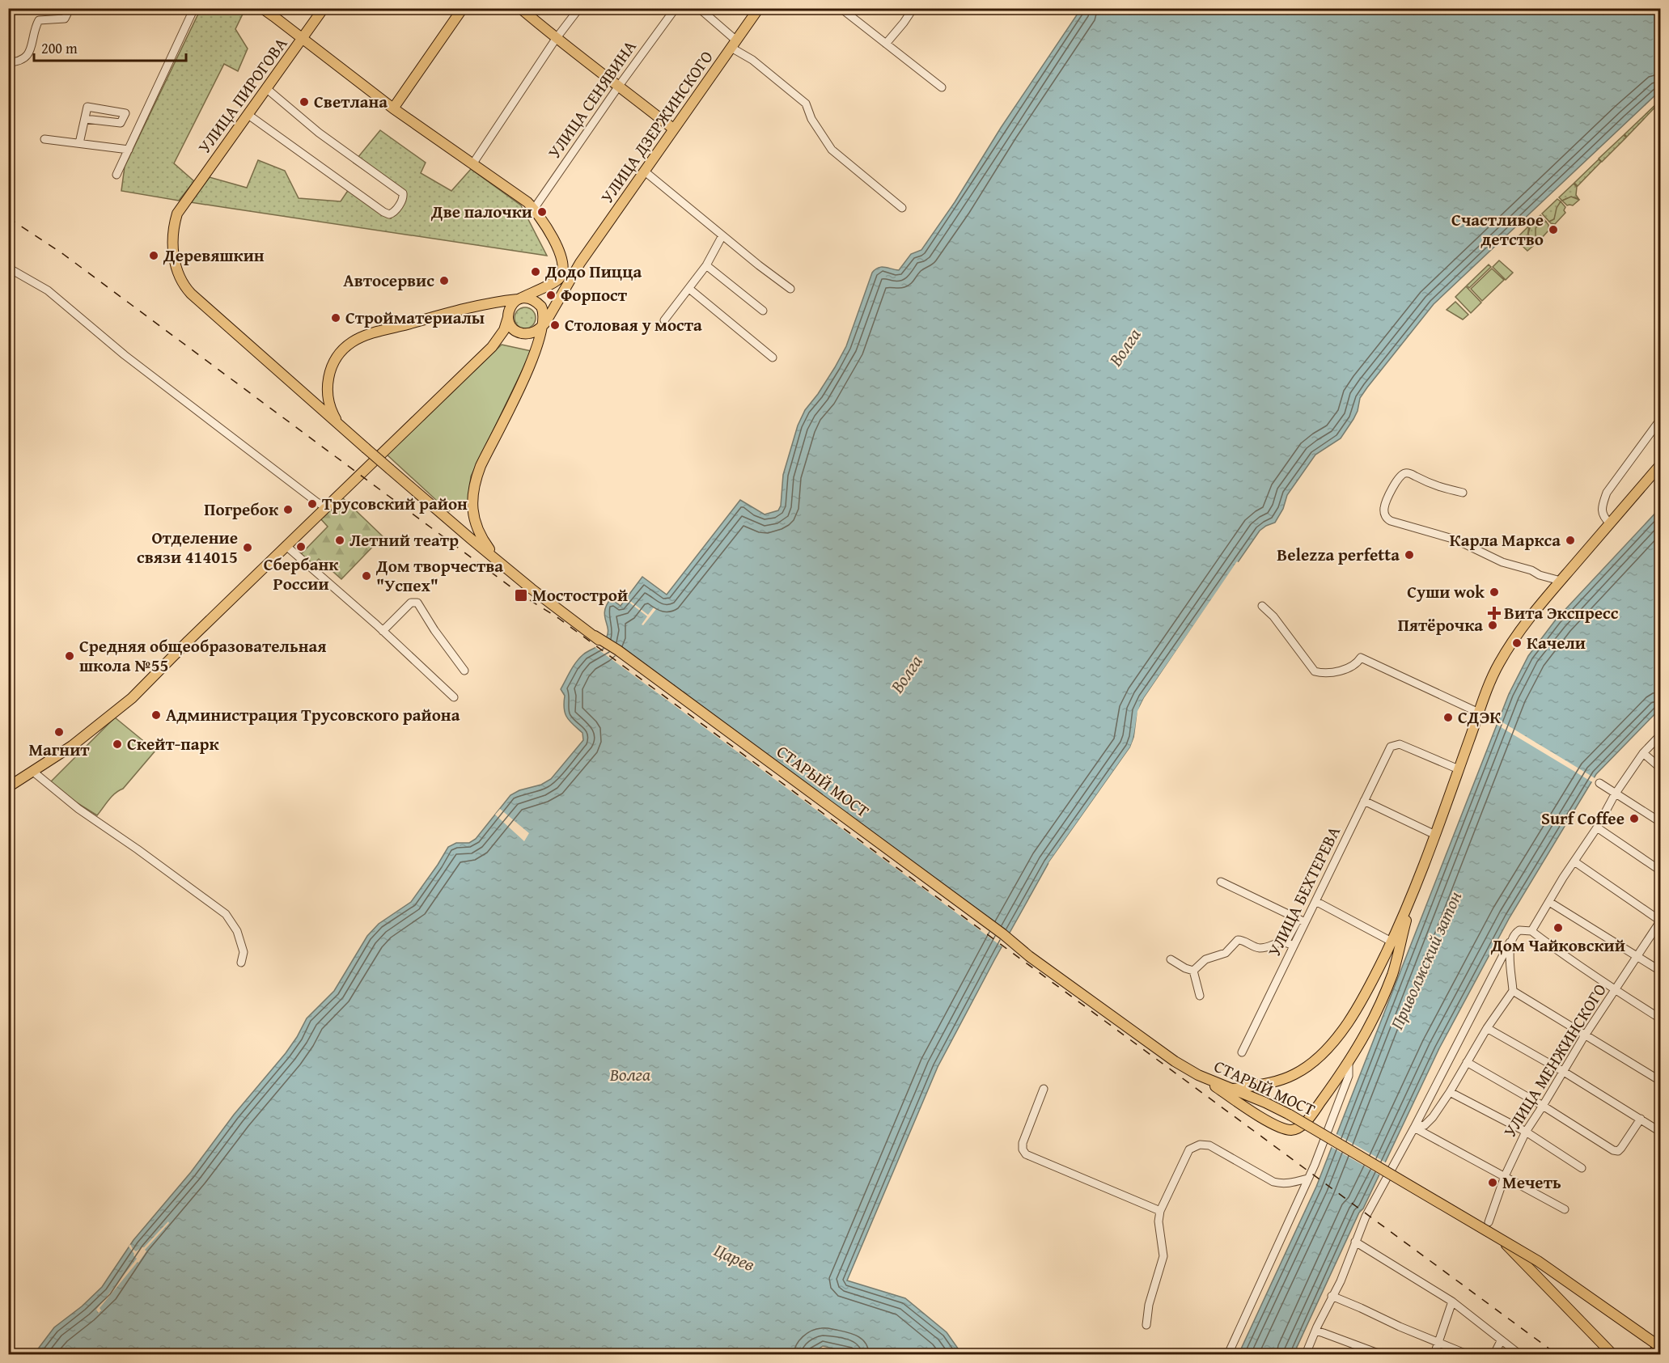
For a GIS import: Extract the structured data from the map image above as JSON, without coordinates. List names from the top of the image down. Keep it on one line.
{"streets":{"main road":["УЛИЦА ПИРОГОВА","УЛИЦА ДЗЕРЖИНСКОГО","СТАРЫЙ МОСТ"],"street":["УЛИЦА СЕНЯВИНА","УЛИЦА БЕХТЕРЕВА","УЛИЦА МЕНЖИНСКОГО"]},"water":["Волга","Приволжский затон","Царев"],"places":{"other":["Светлана","Две палочки","Счастливое детство","Деревяшкин","Додо Пицца","Автосервис","Форпост","Стройматериалы","Столовая у моста","Трусовский район","Погребок","Летний театр","Карла Маркса","Сбербанк России","Отделение связи 414015","Belezza perfetta","Дом творчества \"Успех\"","Суши wok","Пятёрочка","Качели","Средняя общеобразовательная школа №55","Администрация Трусовского района","СДЭК","Магнит","Скейт-парк","Surf Coffee","Дом Чайковский","Мечеть"],"transit":["Мостострой"],"health":["Вита Экспресс"]},"scale_bar":"200 m"}
